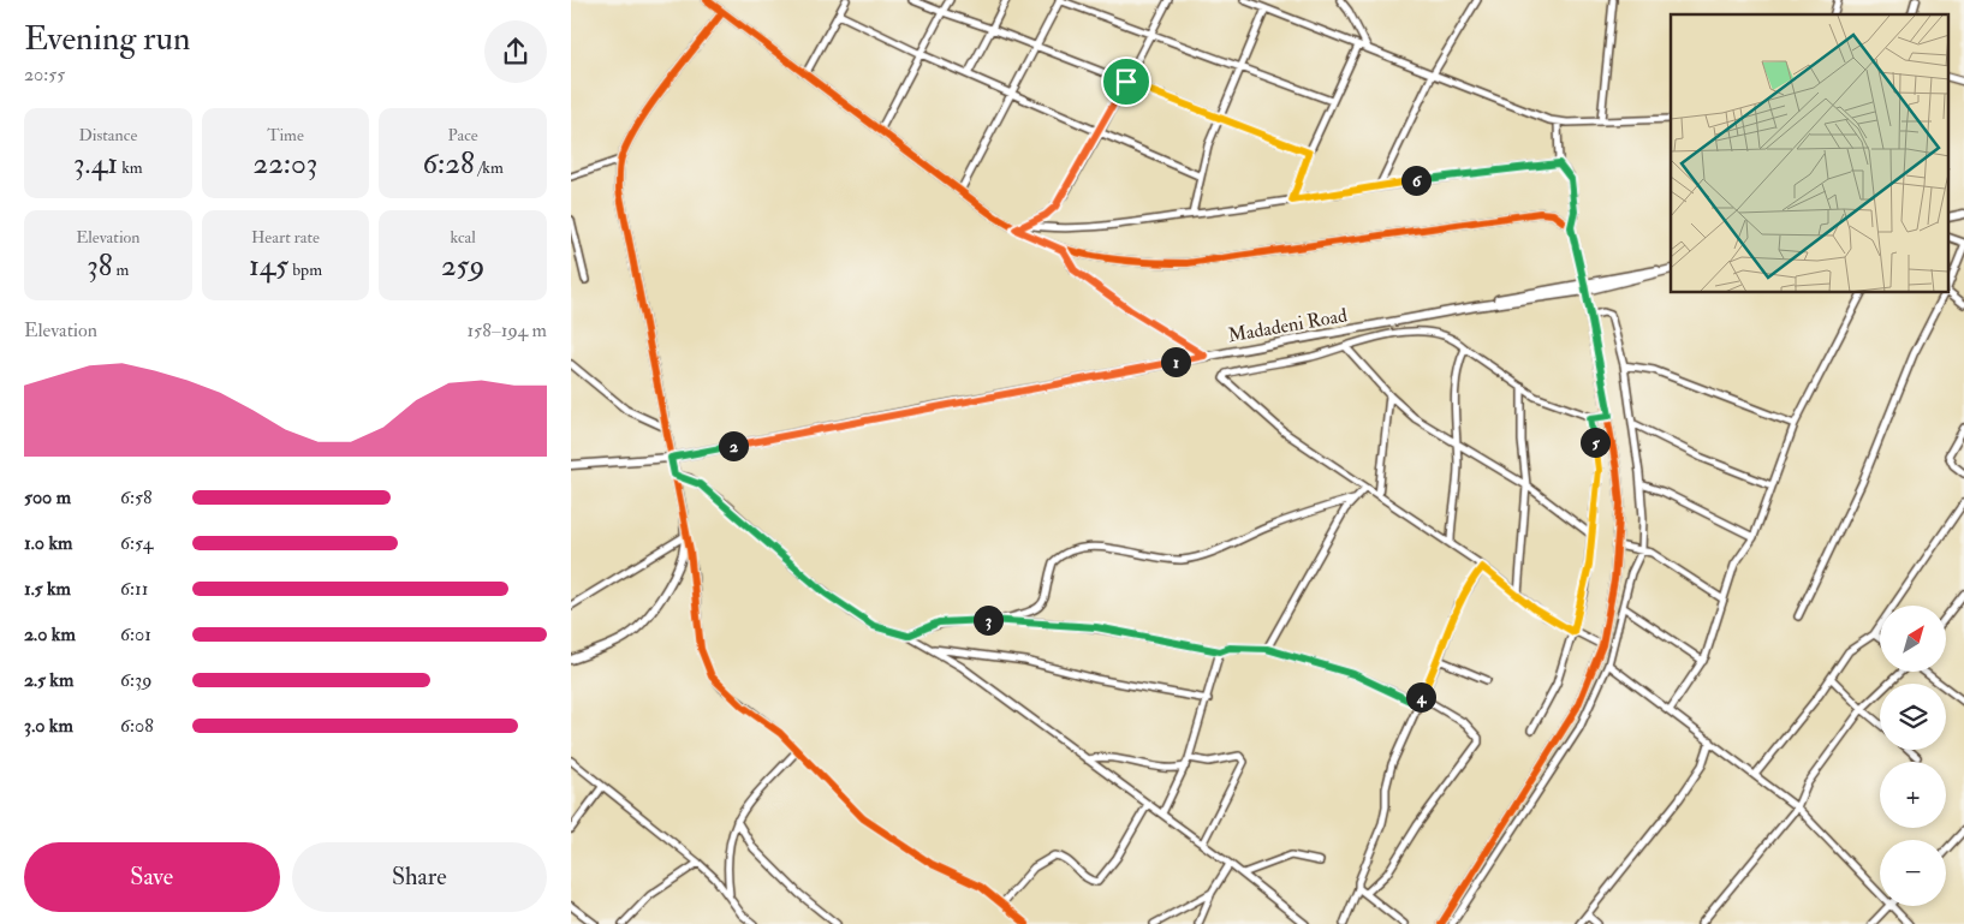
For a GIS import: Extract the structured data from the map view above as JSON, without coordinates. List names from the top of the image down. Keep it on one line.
{"streets":{"street":["Madadeni Road"]},"north":"top right","page":{"heading":["Evening run","20:55"],"stats":[["Distance","3.41 km"],["Time","22:03"],["Pace","6:28 /km"],["Elevation","38 m"],["Heart rate","145 bpm"],["kcal","259"]],"pins":["6","1","5","2","3","4"],"chart":["Elevation","158–194 m"],"list":[{"name":"500 m","note":"6:58"},{"name":"1.0 km","note":"6:54"},{"name":"1.5 km","note":"6:11"},{"name":"2.0 km","note":"6:01"},{"name":"2.5 km","note":"6:39"},{"name":"3.0 km","note":"6:08"}],"map_buttons":["+","−"],"buttons":["Save","Share"]}}
